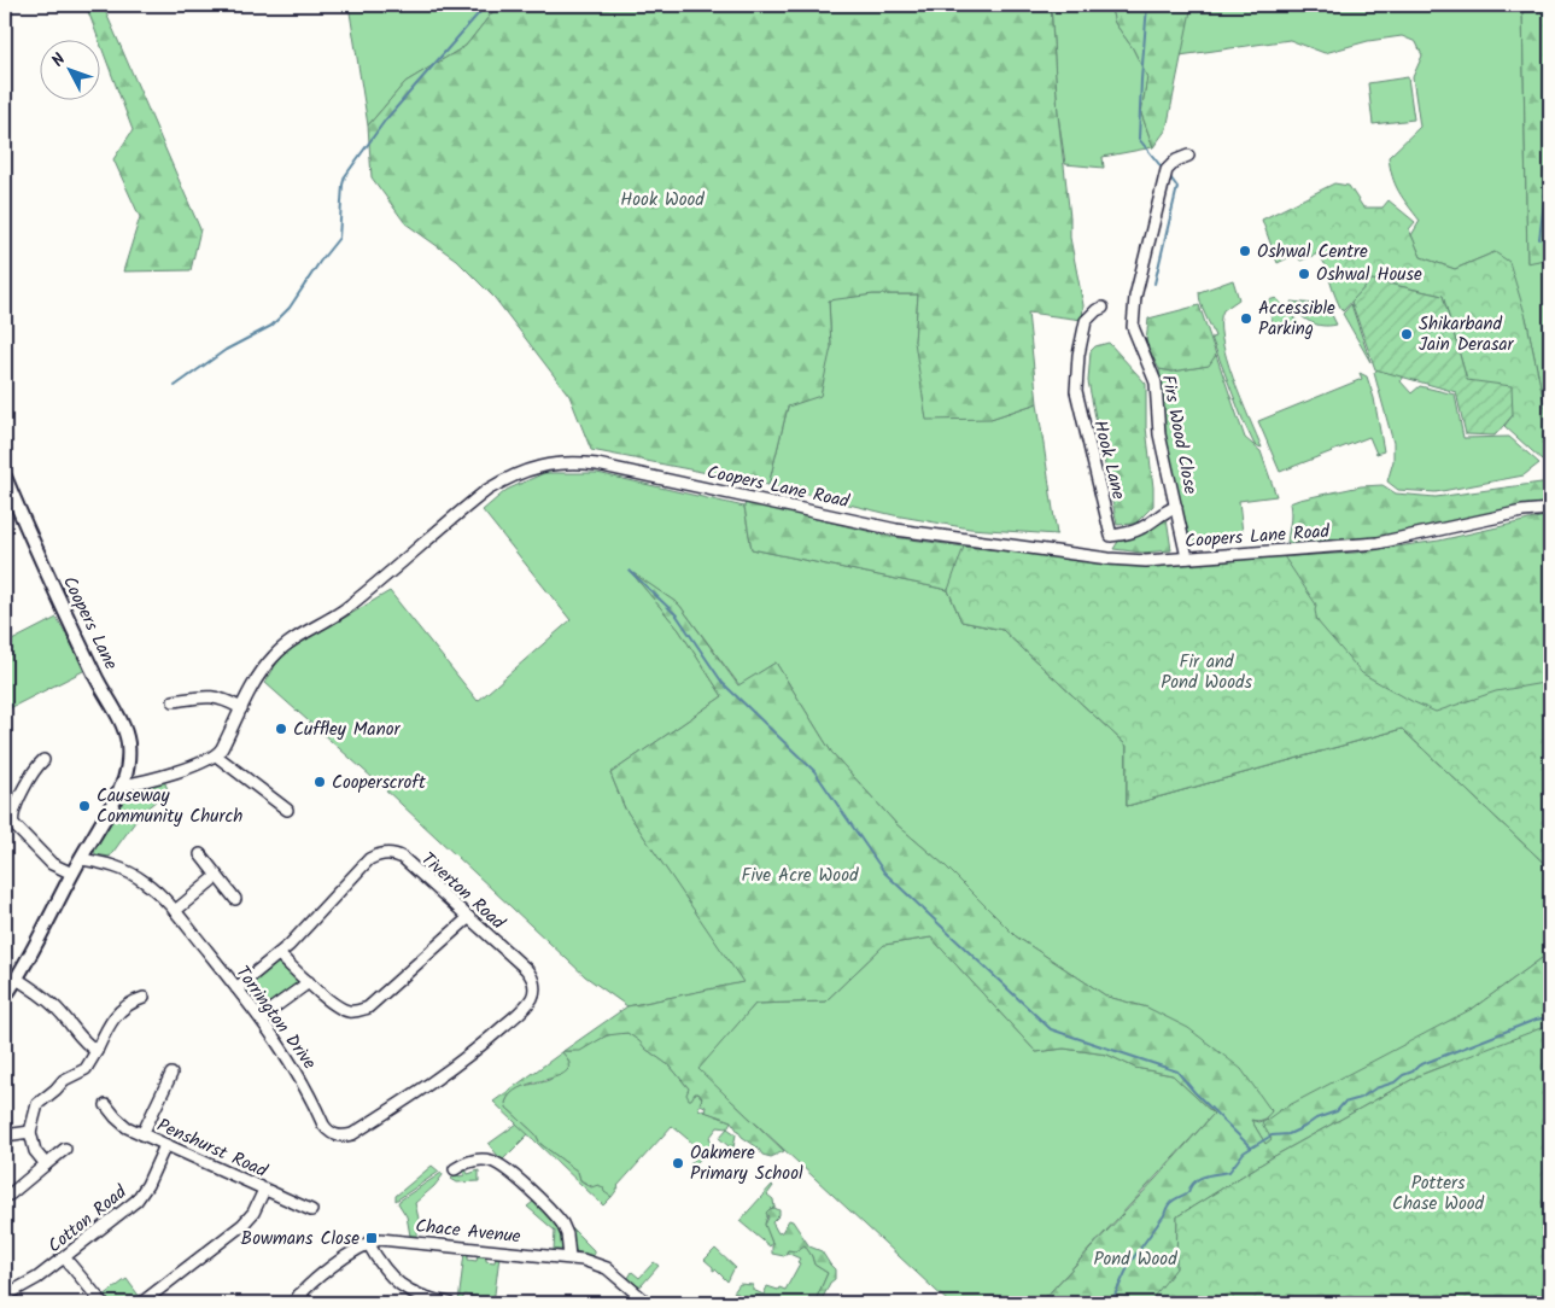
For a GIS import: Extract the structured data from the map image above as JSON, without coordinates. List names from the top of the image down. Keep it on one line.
{"streets":{"main road":["Coopers Lane"],"street":["Firs Wood Close","Hook Lane","Coopers Lane Road","Tiverton Road","Torrington Drive","Penshurst Road","Cotton Road","Chace Avenue"]},"crossings":[["Firs Wood Close","Hook Lane"],["Firs Wood Close","Coopers Lane Road"],["Coopers Lane","Torrington Drive"],["Tiverton Road","Torrington Drive"],["Penshurst Road","Cotton Road"]],"parks":["Hook Wood","Fir and Pond Woods","Five Acre Wood","Potters Chase Wood","Pond Wood"],"places":{"other":["Oshwal Centre","Oshwal House","Accessible Parking","Shikarband Jain Derasar","Cuffley Manor","Cooperscroft","Causeway Community Church","Oakmere Primary School"],"transit":["Bowmans Close"]},"north":"top left"}
